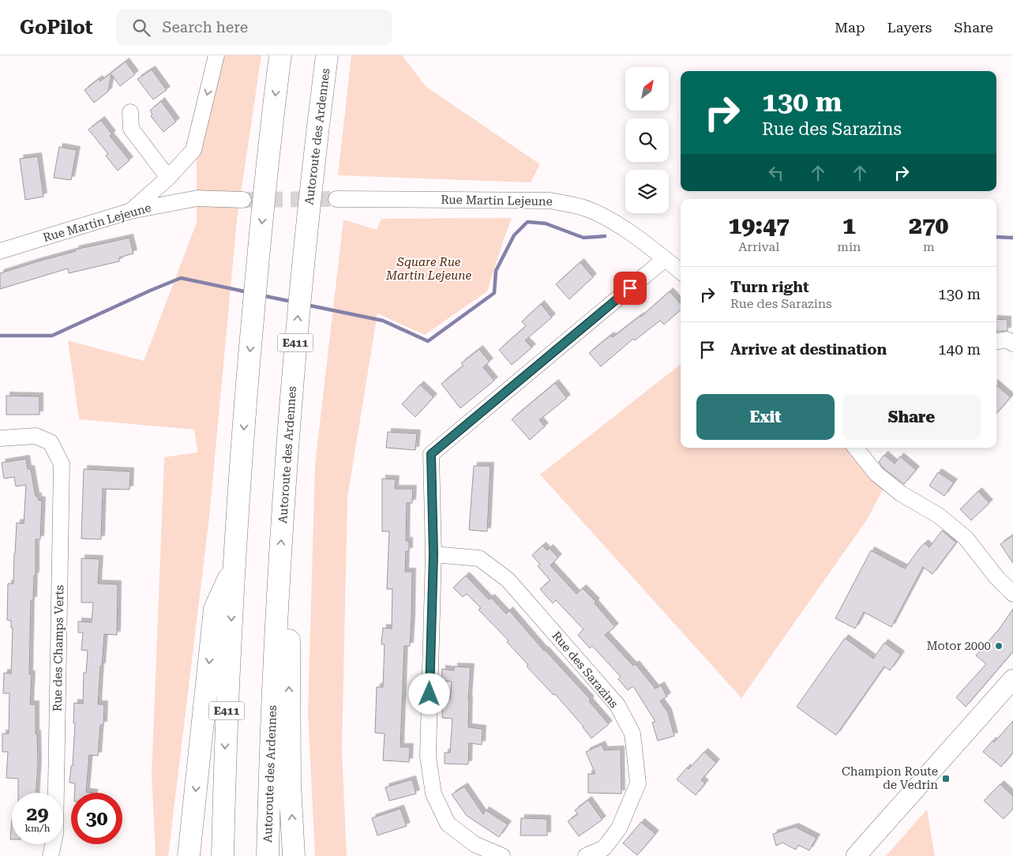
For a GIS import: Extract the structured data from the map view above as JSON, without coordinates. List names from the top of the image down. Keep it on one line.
{"streets":{"highway":["Autoroute des Ardennes","E411"],"street":["Rue Martin Lejeune","Rue des Champs Verts","Rue des Sarazins"]},"parks":["Square Rue Martin Lejeune"],"places":{"other":["Motor 2000"],"transit":["Champion Route de Vedrin"]},"north":"top right","page":{"header":"GoPilot","search":"Search here","nav":["Map","Layers","Share"],"turn":["130 m","Rue des Sarazins"],"eta":["19:47","Arrival","1","min","270","m"],"list":[{"name":"Turn right","note":"Rue des Sarazins","value":"130 m"},{"name":"Arrive at destination","value":"140 m"}],"buttons":["Exit","Share"],"speed":"29 km/h","limit":"30"}}
